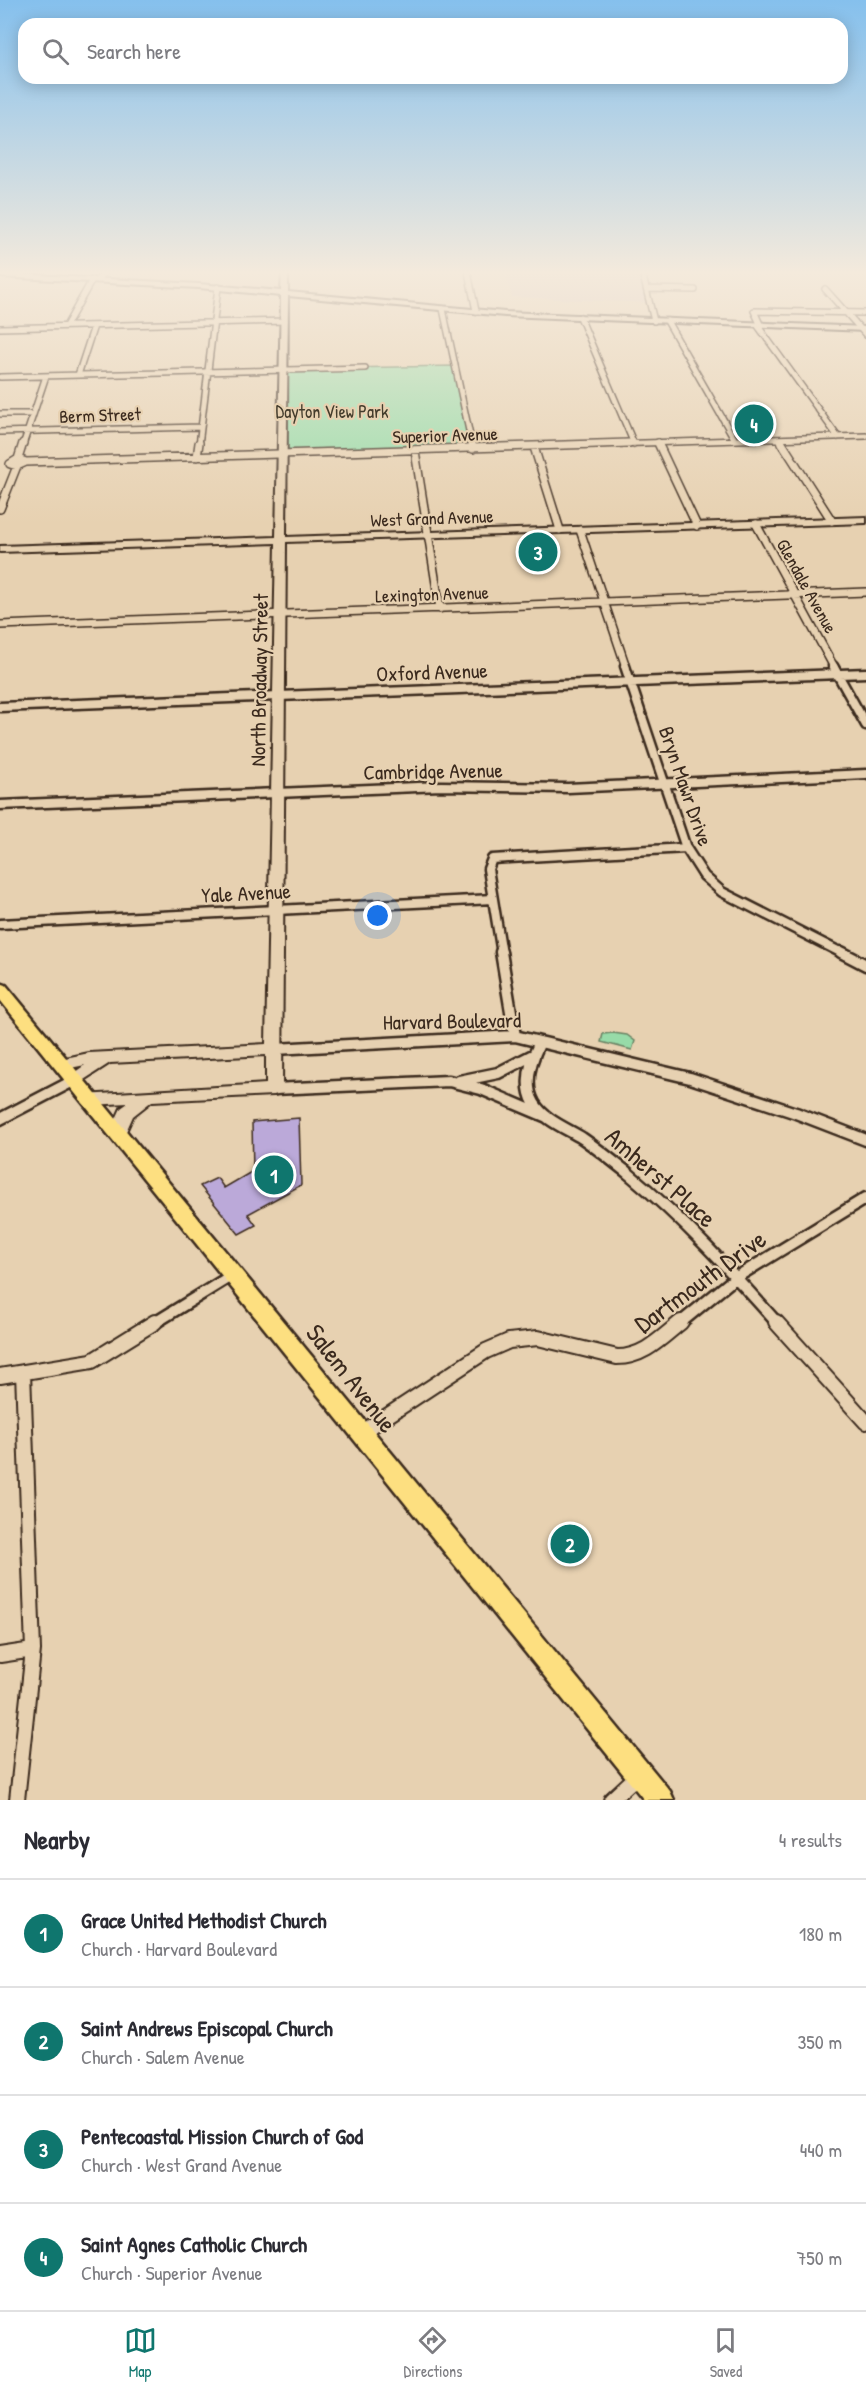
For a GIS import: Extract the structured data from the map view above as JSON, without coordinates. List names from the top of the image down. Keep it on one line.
{"streets":{"main road":["Salem Avenue"],"street":["Berm Street","Superior Avenue","West Grand Avenue","Glendale Avenue","Lexington Avenue","Oxford Avenue","North Broadway Street","Cambridge Avenue","Bryn Mawr Drive","Yale Avenue","Harvard Boulevard","Amherst Place","Dartmouth Drive"]},"crossings":[["Superior Avenue","North Broadway Street"],["West Grand Avenue","Glendale Avenue"],["West Grand Avenue","North Broadway Street"],["West Grand Avenue","Bryn Mawr Drive"],["Glendale Avenue","Lexington Avenue"],["Glendale Avenue","Oxford Avenue"],["Lexington Avenue","North Broadway Street"],["Lexington Avenue","Bryn Mawr Drive"],["Oxford Avenue","North Broadway Street"],["Oxford Avenue","Bryn Mawr Drive"],["North Broadway Street","Cambridge Avenue"],["North Broadway Street","Yale Avenue"],["North Broadway Street","Harvard Boulevard"],["Cambridge Avenue","Bryn Mawr Drive"],["Harvard Boulevard","Amherst Place"],["Harvard Boulevard","Salem Avenue"],["Amherst Place","Dartmouth Drive"],["Dartmouth Drive","Salem Avenue"]],"parks":["Dayton View Park"],"page":{"search":"Search here","pins":["4","3","1","2"],"heading":["Nearby","4 results"],"list":[{"mark":"1","name":"Grace United Methodist Church","note":"Church · Harvard Boulevard","value":"180 m"},{"mark":"2","name":"Saint Andrews Episcopal Church","note":"Church · Salem Avenue","value":"350 m"},{"mark":"3","name":"Pentecoastal Mission Church of God","note":"Church · West Grand Avenue","value":"440 m"},{"mark":"4","name":"Saint Agnes Catholic Church","note":"Church · Superior Avenue","value":"750 m"}],"nav":["Map","Directions","Saved"]}}
